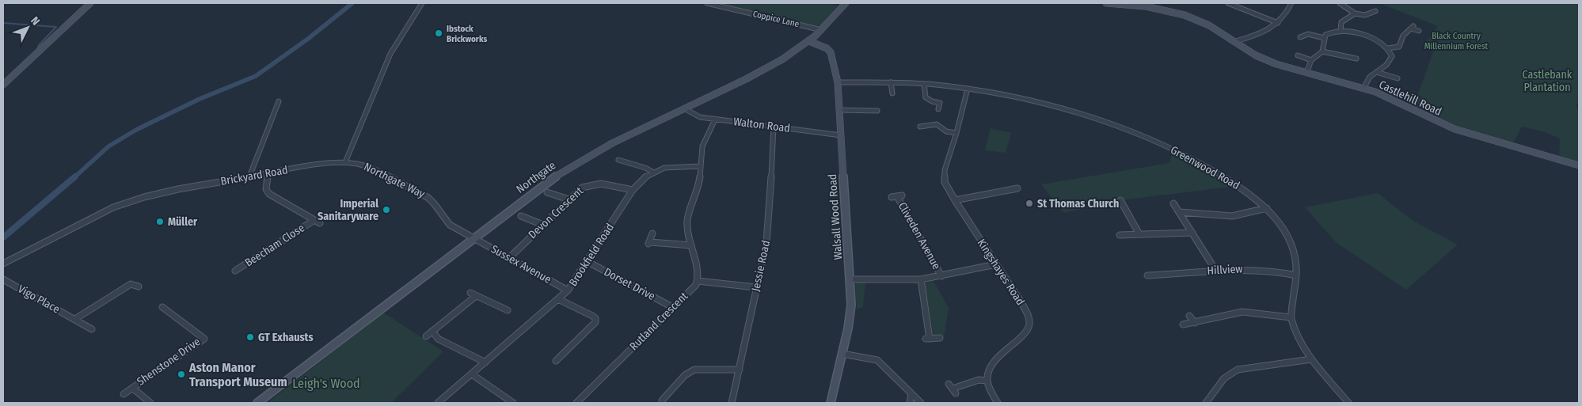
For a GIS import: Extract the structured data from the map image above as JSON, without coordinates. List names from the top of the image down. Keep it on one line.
{"streets":{"main road":["Northgate","Walsall Wood Road"],"street":["Coppice Lane","Castlehill Road","Walton Road","Greenwood Road","Brickyard Road","Northgate Way","Devon Crescent","Cliveden Avenue","Beecham Close","Brookfield Road","Sussex Avenue","Jessie Road","Hillview","Kingshayes Road","Dorset Drive","Vigo Place","Rutland Crescent","Shenstone Drive"]},"crossings":[["Coppice Lane","Northgate"],["Walton Road","Northgate"],["Walton Road","Walsall Wood Road"],["Walton Road","Jessie Road"],["Greenwood Road","Walsall Wood Road"],["Greenwood Road","Hillview"],["Greenwood Road","Kingshayes Road"],["Brickyard Road","Northgate Way"],["Brickyard Road","Beecham Close"],["Northgate","Northgate Way"],["Northgate","Walsall Wood Road"],["Northgate","Sussex Avenue"],["Northgate Way","Sussex Avenue"],["Devon Crescent","Brookfield Road"],["Devon Crescent","Sussex Avenue"],["Brookfield Road","Sussex Avenue"],["Brookfield Road","Dorset Drive"],["Dorset Drive","Rutland Crescent"]],"parks":["Black Country Millennium Forest","Castlebank Plantation","Leigh's Wood"],"places":["Ibstock Brickworks","St Thomas Church","Imperial Sanitaryware","Müller","GT Exhausts","Aston Manor Transport Museum"],"north":"top right"}
